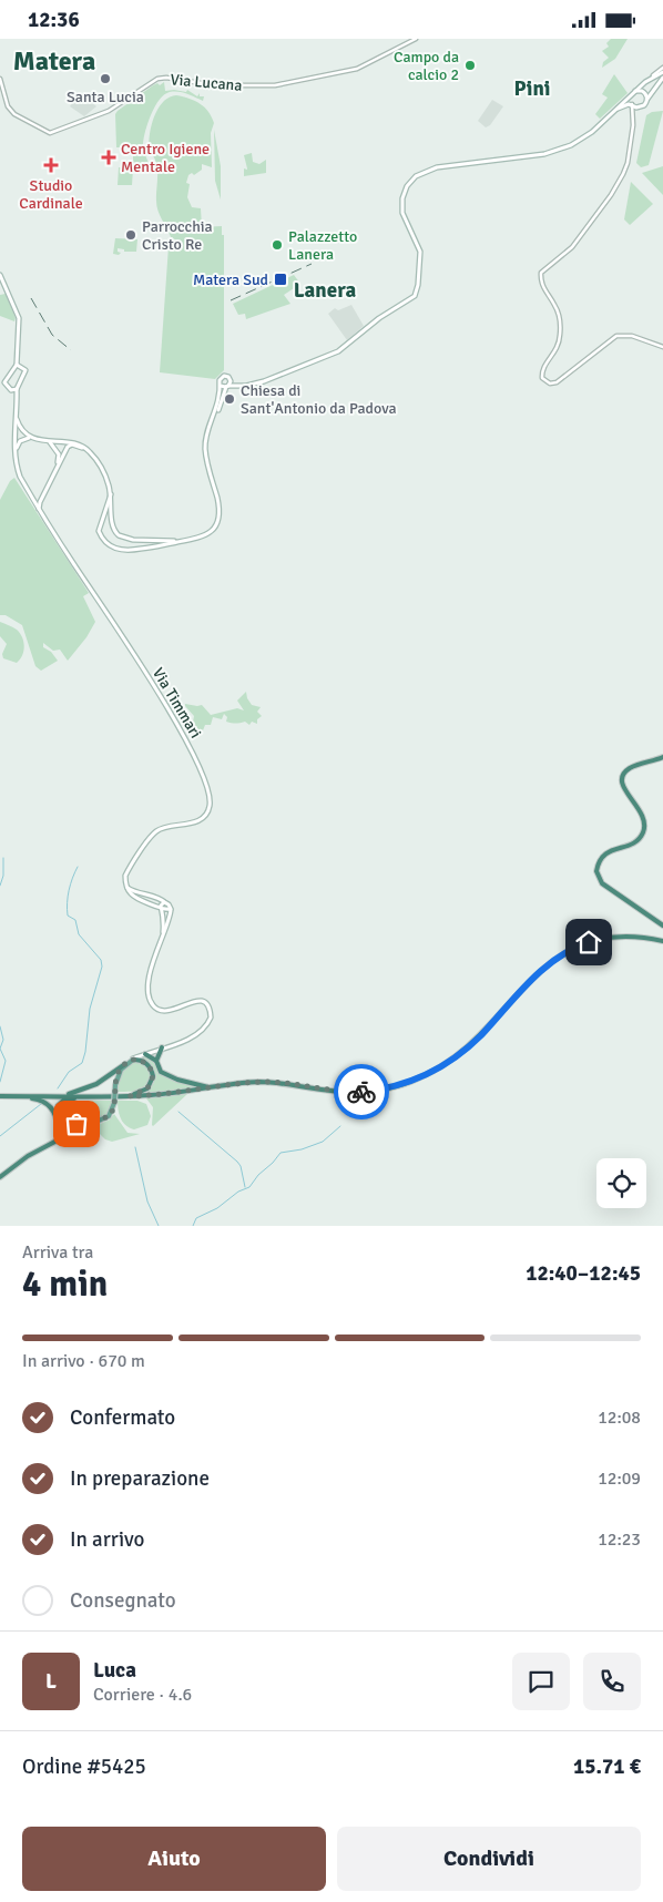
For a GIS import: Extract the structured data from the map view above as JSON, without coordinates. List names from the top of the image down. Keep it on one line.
{"streets":{"main road":["Via Timmari"],"street":["Via Lucana"]},"districts":["Matera","Pini","Lanera"],"places":{"other":["Campo da calcio 2","Santa Lucia","Parrocchia Cristo Re","Palazzetto Lanera","Chiesa di Sant'Antonio da Padova"],"health":["Centro Igiene Mentale","Studio Cardinale"],"transit":["Matera Sud"]},"page":{"status":"12:36","heading":["4 min","Arriva tra","12:40–12:45"],"panel":["Luca","Corriere · 4.6","Ordine #5425","15.71 €"],"bar":"In arrivo · 670 m","list":[["Confermato","12:08"],["In preparazione","12:09"],["In arrivo","12:23"],"Consegnato"],"round":"L","buttons":["Aiuto","Condividi"]}}
